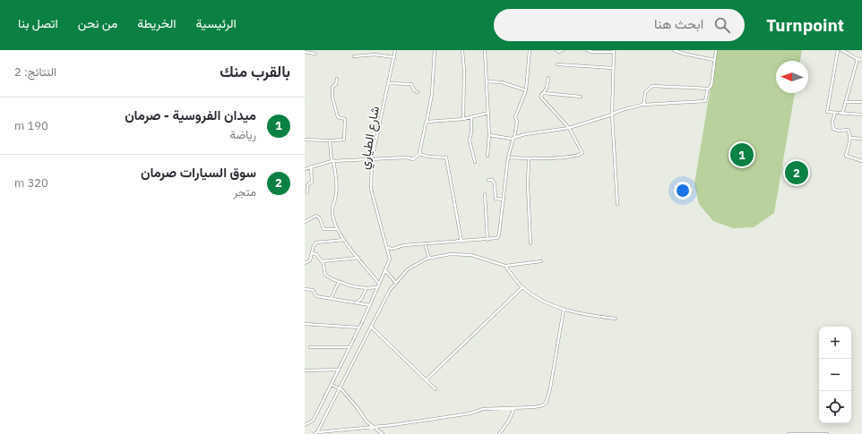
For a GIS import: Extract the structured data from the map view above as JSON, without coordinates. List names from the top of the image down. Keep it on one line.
{"streets":{"street":["شارع الطياري"]},"north":"left","page":{"header":"Turnpoint","search":"ابحث هنا","nav":["الرئيسية","الخريطة","من نحن","اتصل بنا"],"heading":["بالقرب منك","النتائج: 2"],"list":[{"mark":"1","name":"ميدان الفروسية - صرمان","note":"رياضة","value":"190 m"},{"mark":"2","name":"سوق السيارات صرمان","note":"متجر","value":"320 m"}],"pins":["1","2"],"map_buttons":["+","−"]}}
